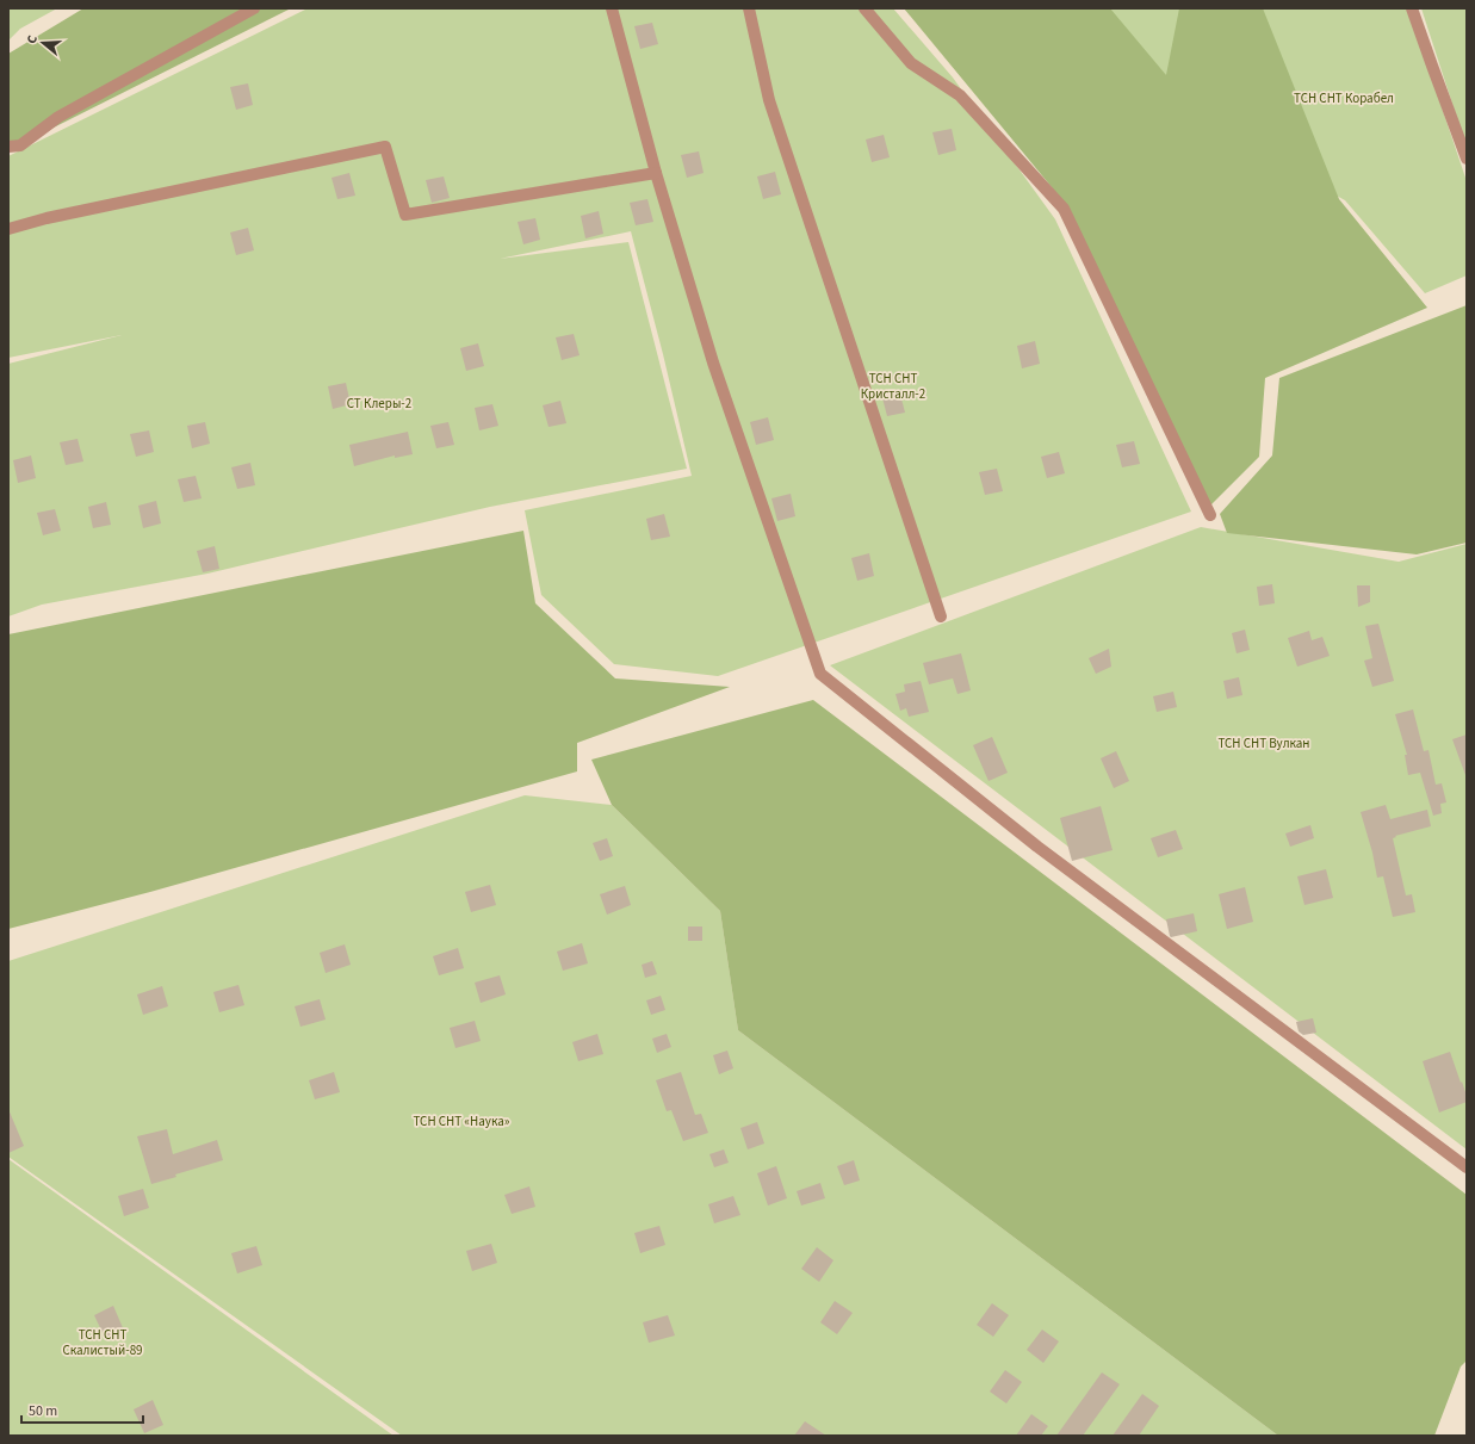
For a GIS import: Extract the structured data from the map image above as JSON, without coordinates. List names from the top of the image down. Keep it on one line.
{"parks":["ТСН СНТ Корабел","ТСН СНТ Кристалл-2","СТ Клеры-2","ТСН СНТ Вулкан","ТСН СНТ «Наука»","ТСН СНТ Скалистый-89"],"scale_bar":"50 m","north":"left"}
